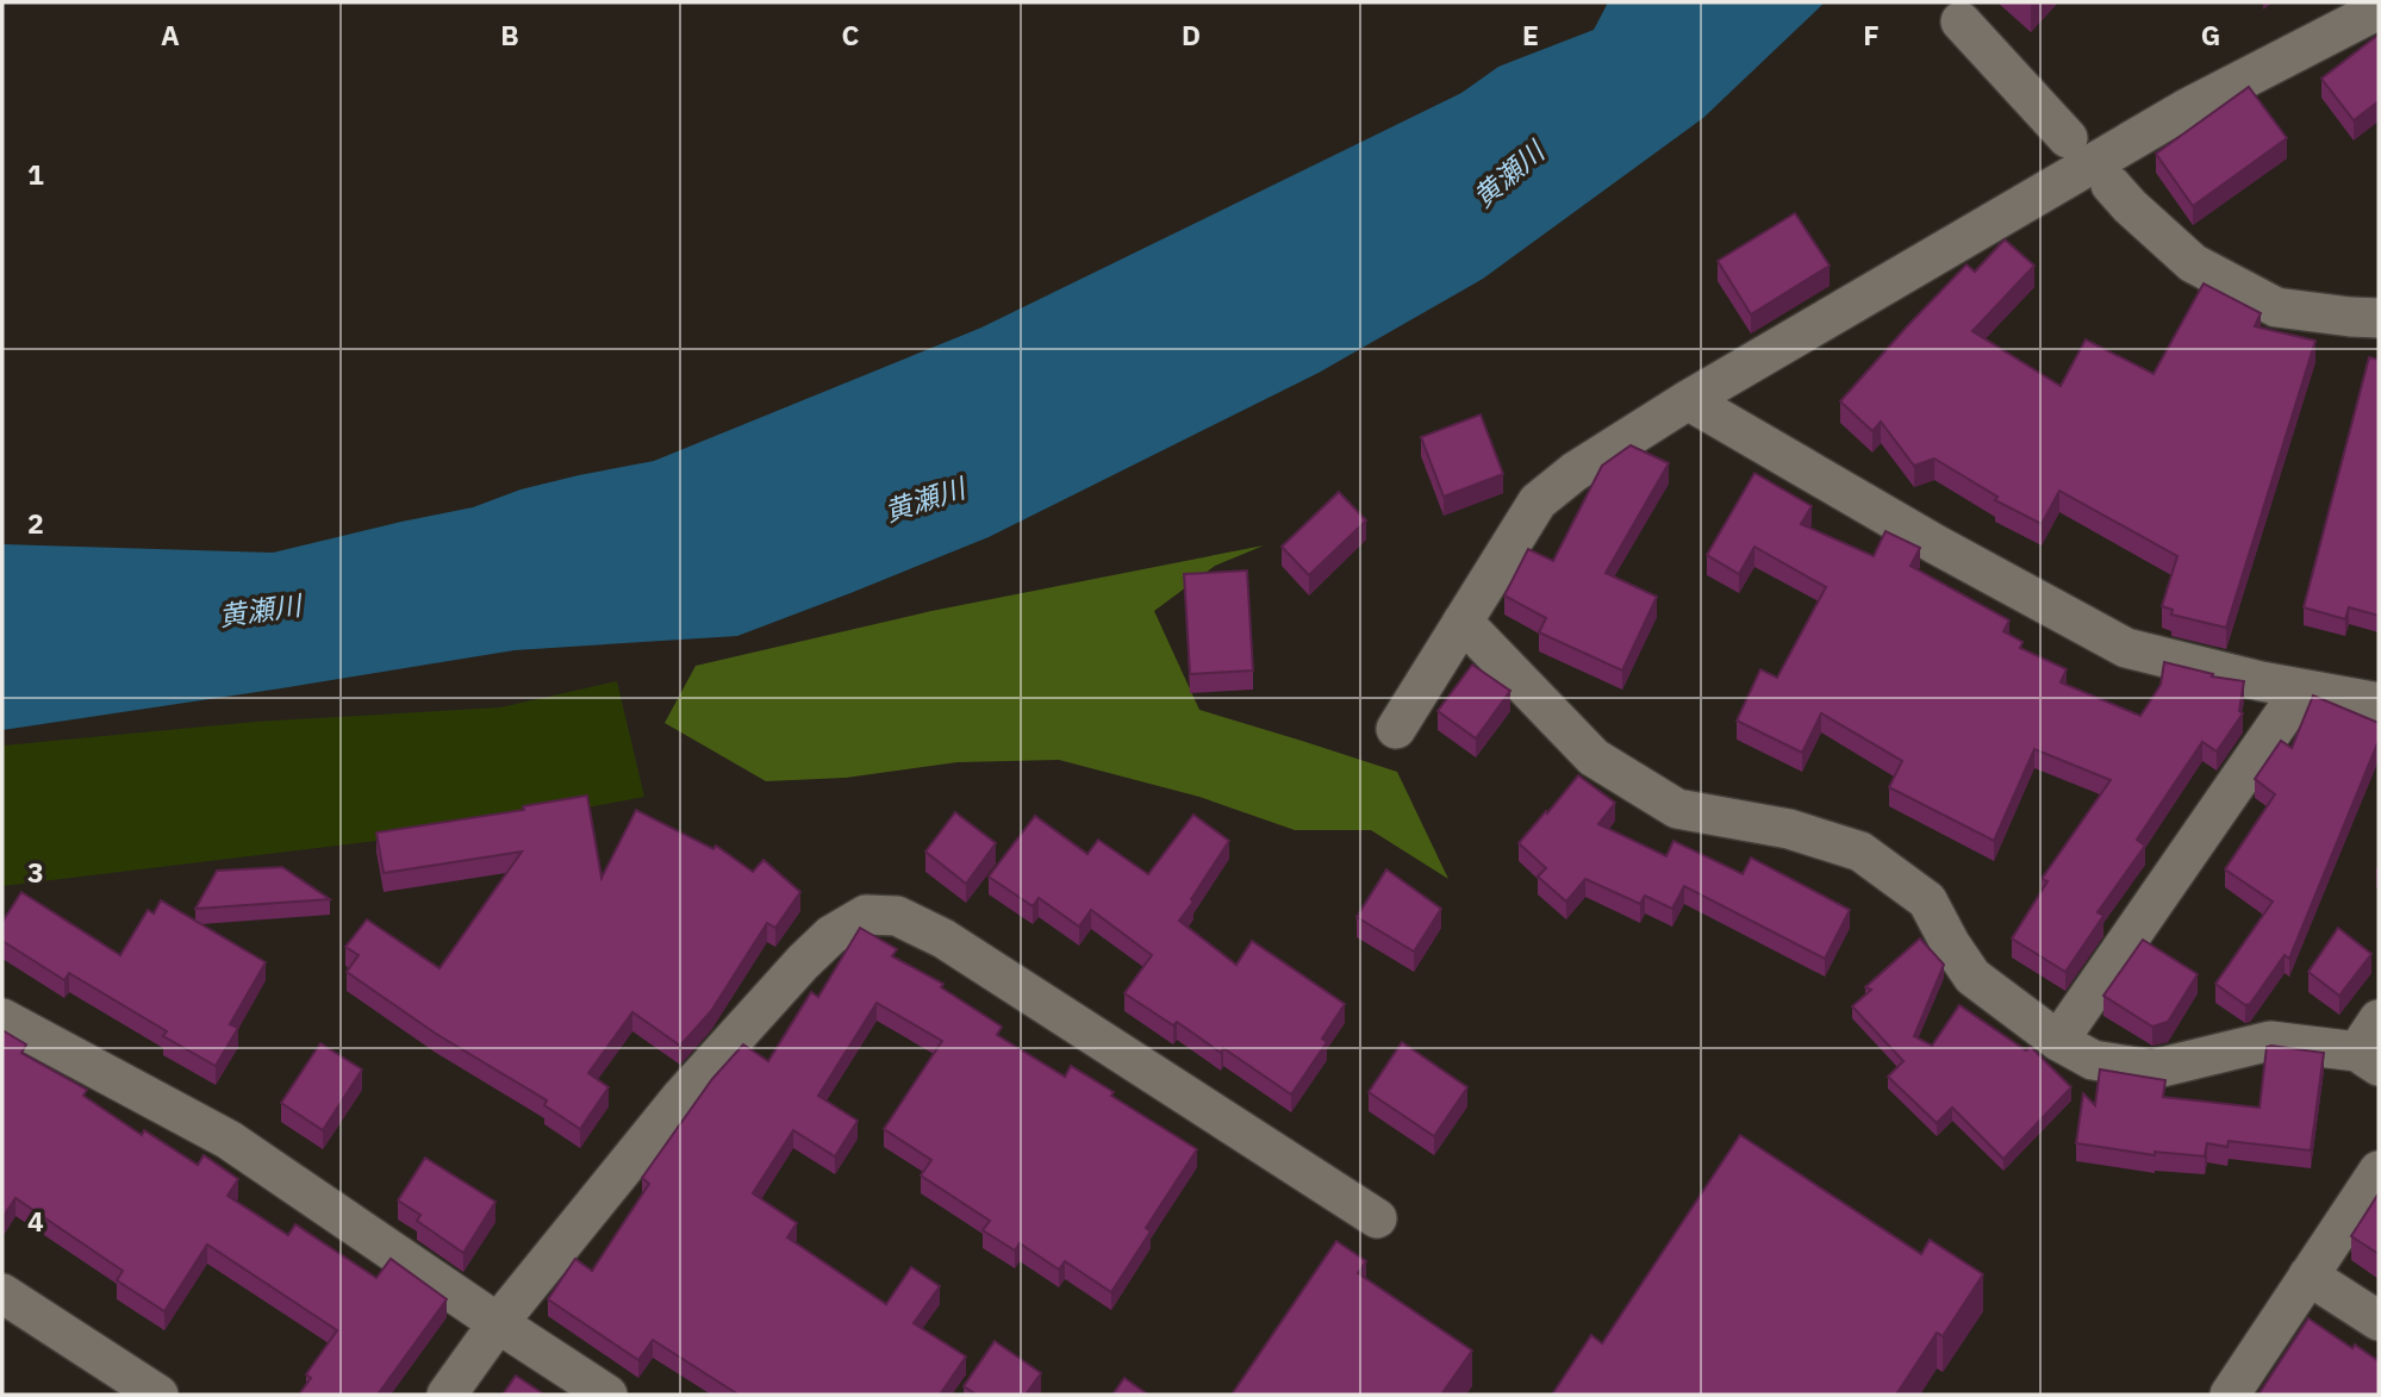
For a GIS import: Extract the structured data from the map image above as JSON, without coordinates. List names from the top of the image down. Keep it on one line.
{"water":["黄瀬川"],"grid":{"columns":["A","B","C","D","E","F","G"],"rows":["1","2","3","4"]}}
